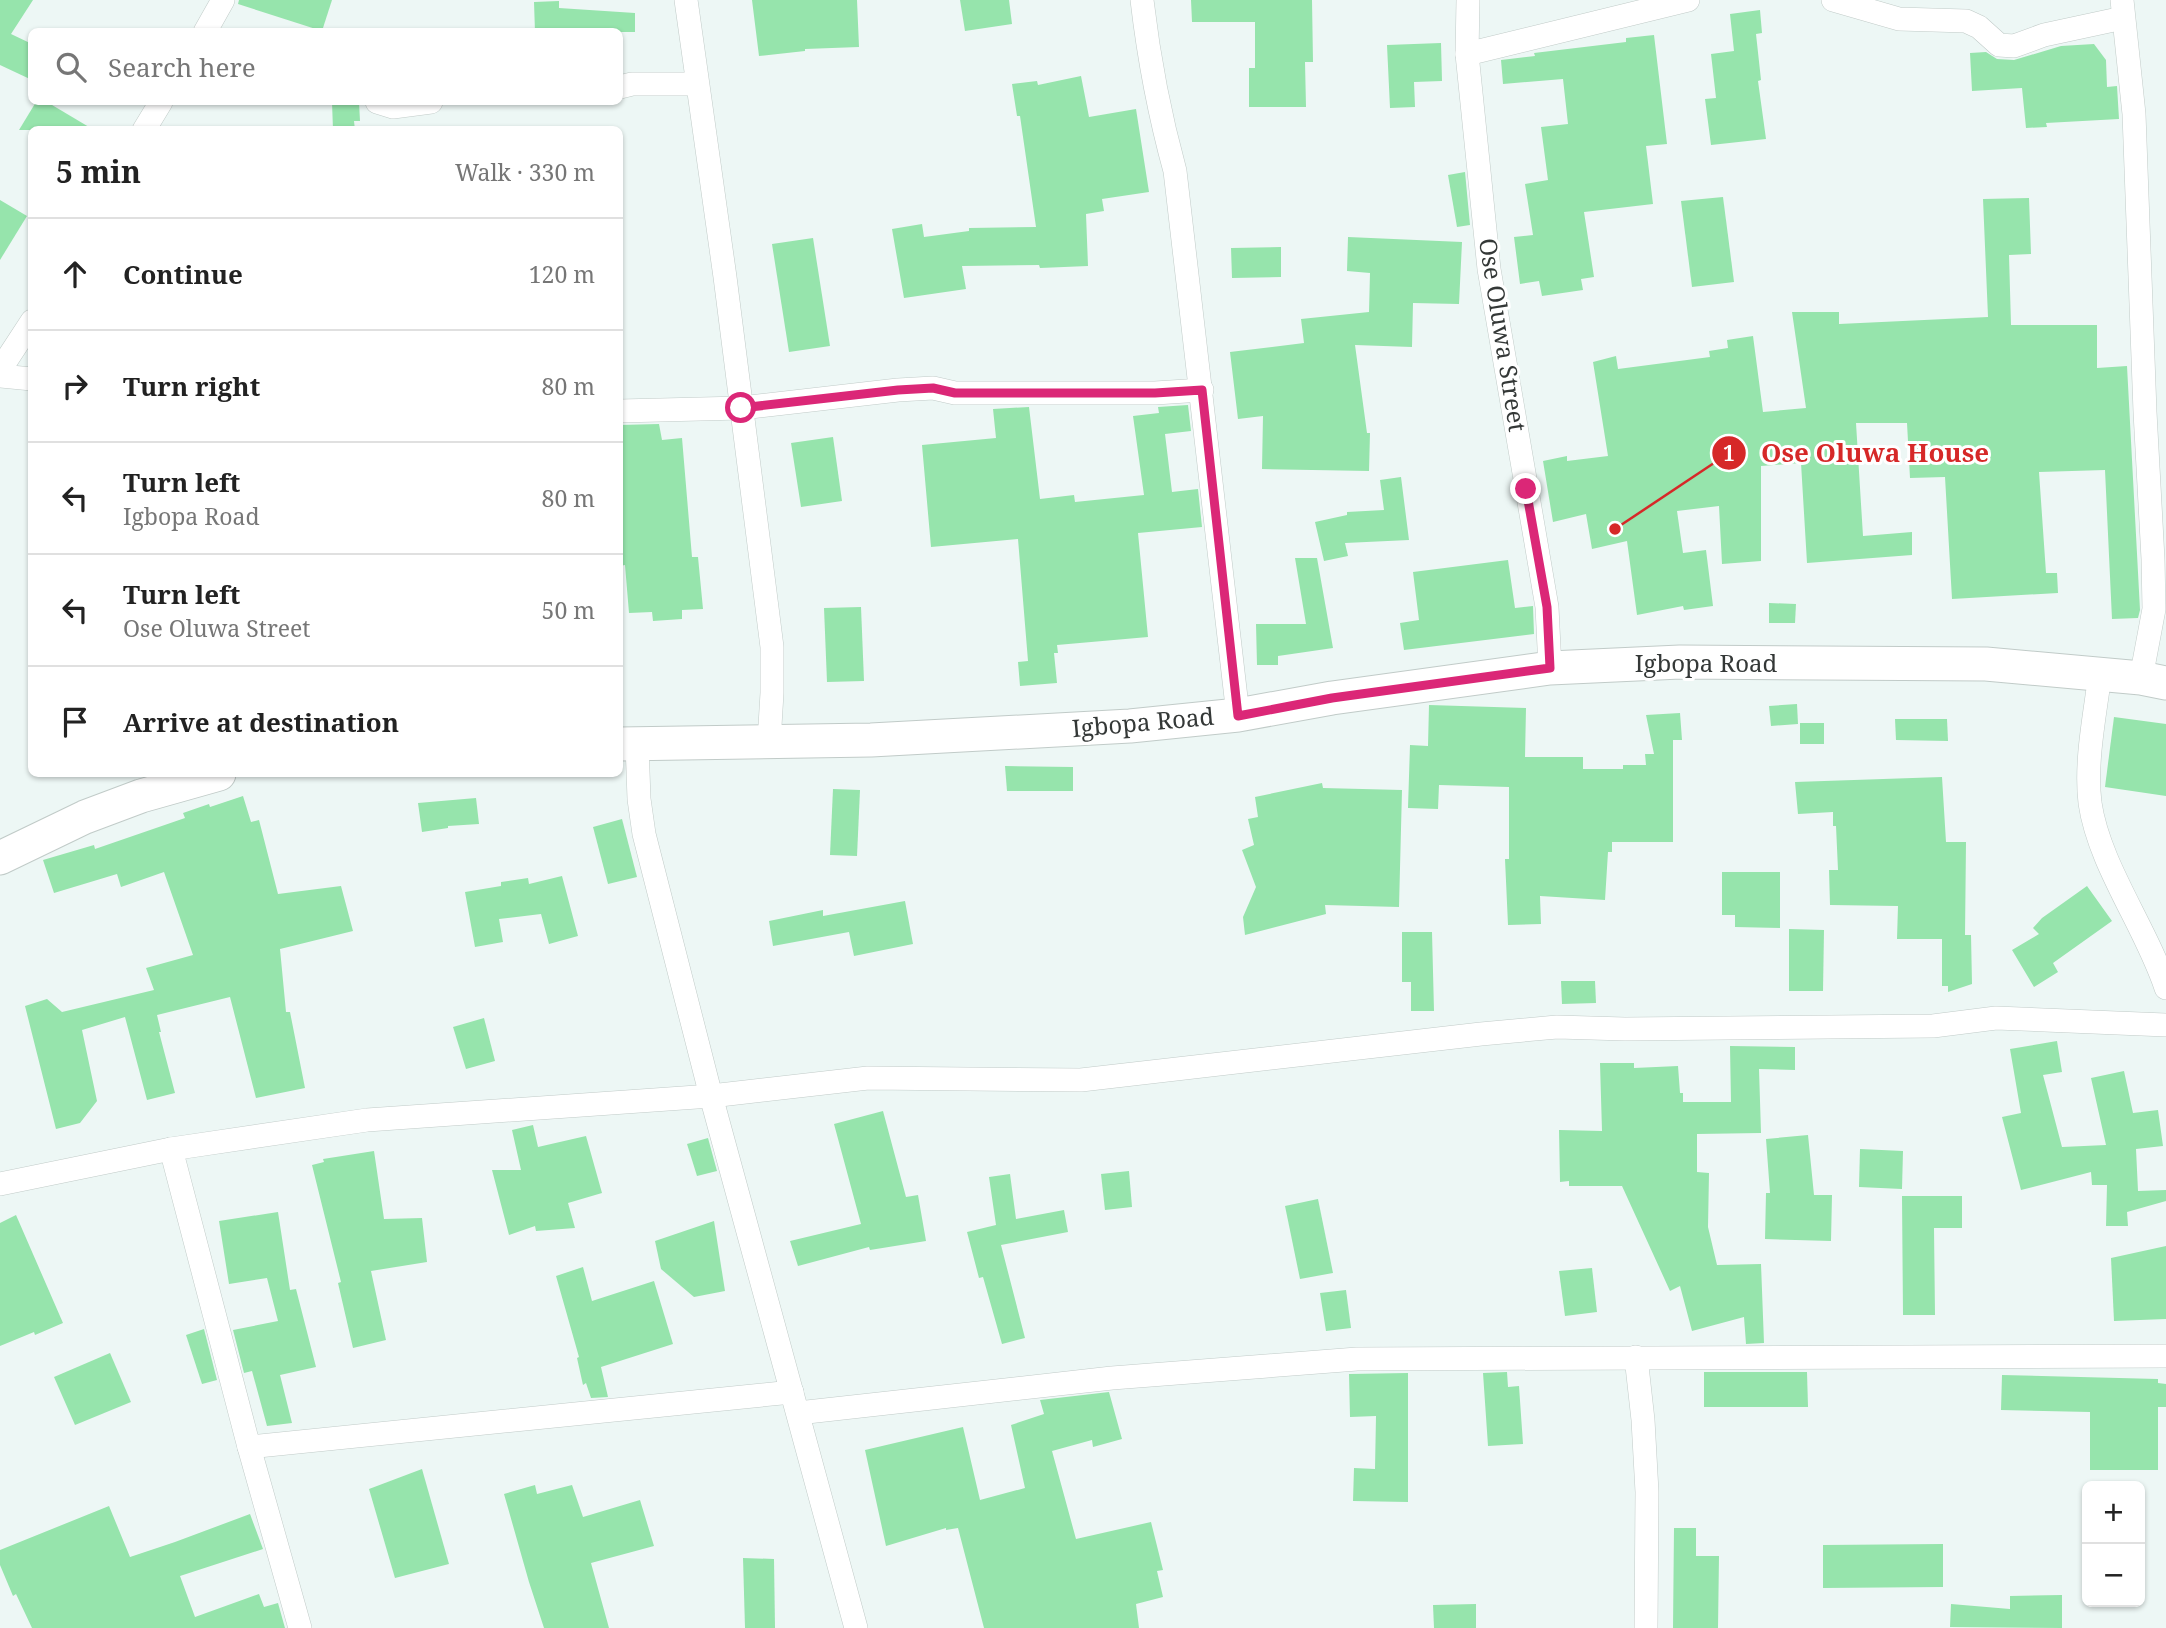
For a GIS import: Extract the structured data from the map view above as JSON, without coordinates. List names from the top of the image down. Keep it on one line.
{"streets":{"street":["Ose Oluwa Street","Igbopa Road"]},"crossings":[["Ose Oluwa Street","Igbopa Road"]],"places":["Ose Oluwa House"],"page":{"search":"Search here","heading":["5 min","Walk · 330 m"],"list":[["Continue","120 m"],["Turn right","80 m"],["Turn left","Igbopa Road","80 m"],["Turn left","Ose Oluwa Street","50 m"],"Arrive at destination"],"map_buttons":["+","−"]}}
